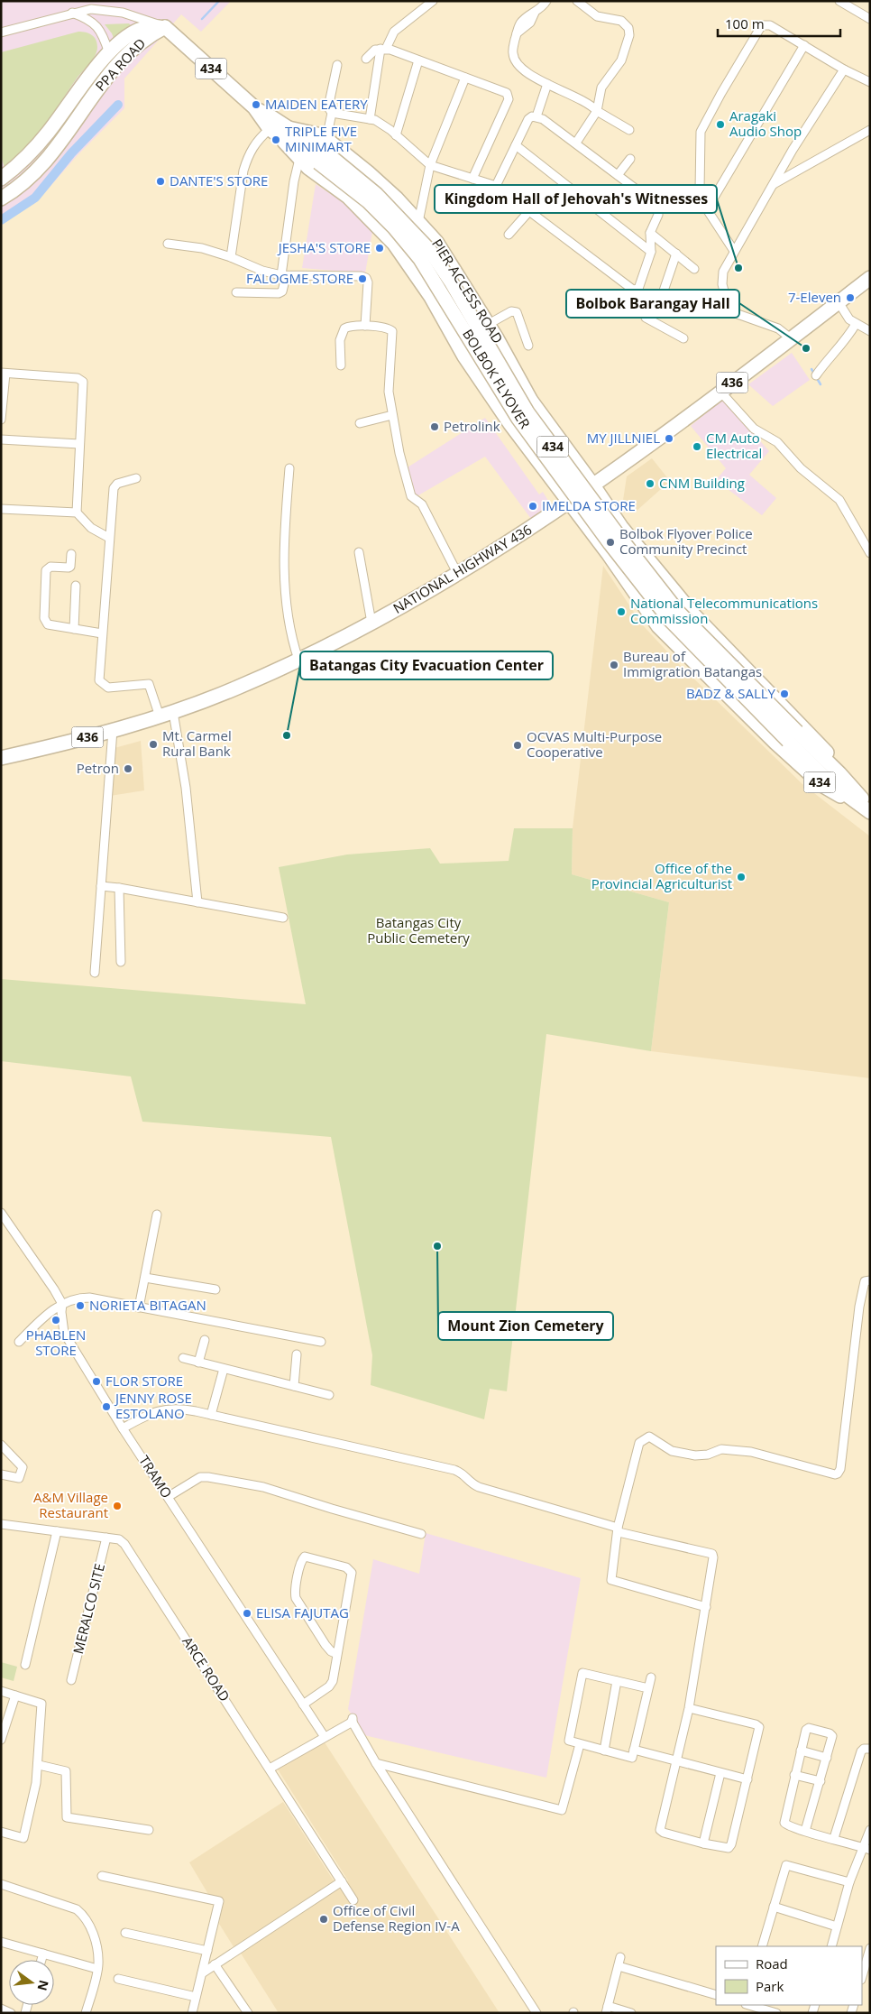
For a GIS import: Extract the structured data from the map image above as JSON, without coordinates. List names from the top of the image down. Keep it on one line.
{"streets":{"main road":["PPA ROAD","434","PIER ACCESS ROAD","BOLBOK FLYOVER","436","NATIONAL HIGHWAY 436"],"street":["TRAMO","MERALCO SITE","ARCE ROAD"]},"crossings":[["PPA ROAD","434"],["434","PIER ACCESS ROAD"],["434","BOLBOK FLYOVER"],["434","NATIONAL HIGHWAY 436"],["PIER ACCESS ROAD","BOLBOK FLYOVER"],["PIER ACCESS ROAD","NATIONAL HIGHWAY 436"],["MERALCO SITE","ARCE ROAD"]],"parks":["Batangas City Public Cemetery"],"places":["MAIDEN EATERY","Aragaki Audio Shop","TRIPLE FIVE MINIMART","DANTE'S STORE","JESHA'S STORE","Kingdom Hall of Jehovah's Witnesses","FALOGME STORE","7-Eleven","Bolbok Barangay Hall","Petrolink","MY JILLNIEL","CM Auto Electrical","CNM Building","IMELDA STORE","Bolbok Flyover Police Community Precinct","National Telecommunications Commission","Bureau of Immigration Batangas","BADZ & SALLY","Batangas City Evacuation Center","Mt. Carmel Rural Bank","OCVAS Multi-Purpose Cooperative","Petron","Office of the Provincial Agriculturist","Mount Zion Cemetery","NORIETA BITAGAN","PHABLEN STORE","FLOR STORE","JENNY ROSE ESTOLANO","A&M Village Restaurant","ELISA FAJUTAG","Office of Civil Defense Region IV-A"],"legend":["Road","Park"],"scale_bar":"100 m","north":"right"}
